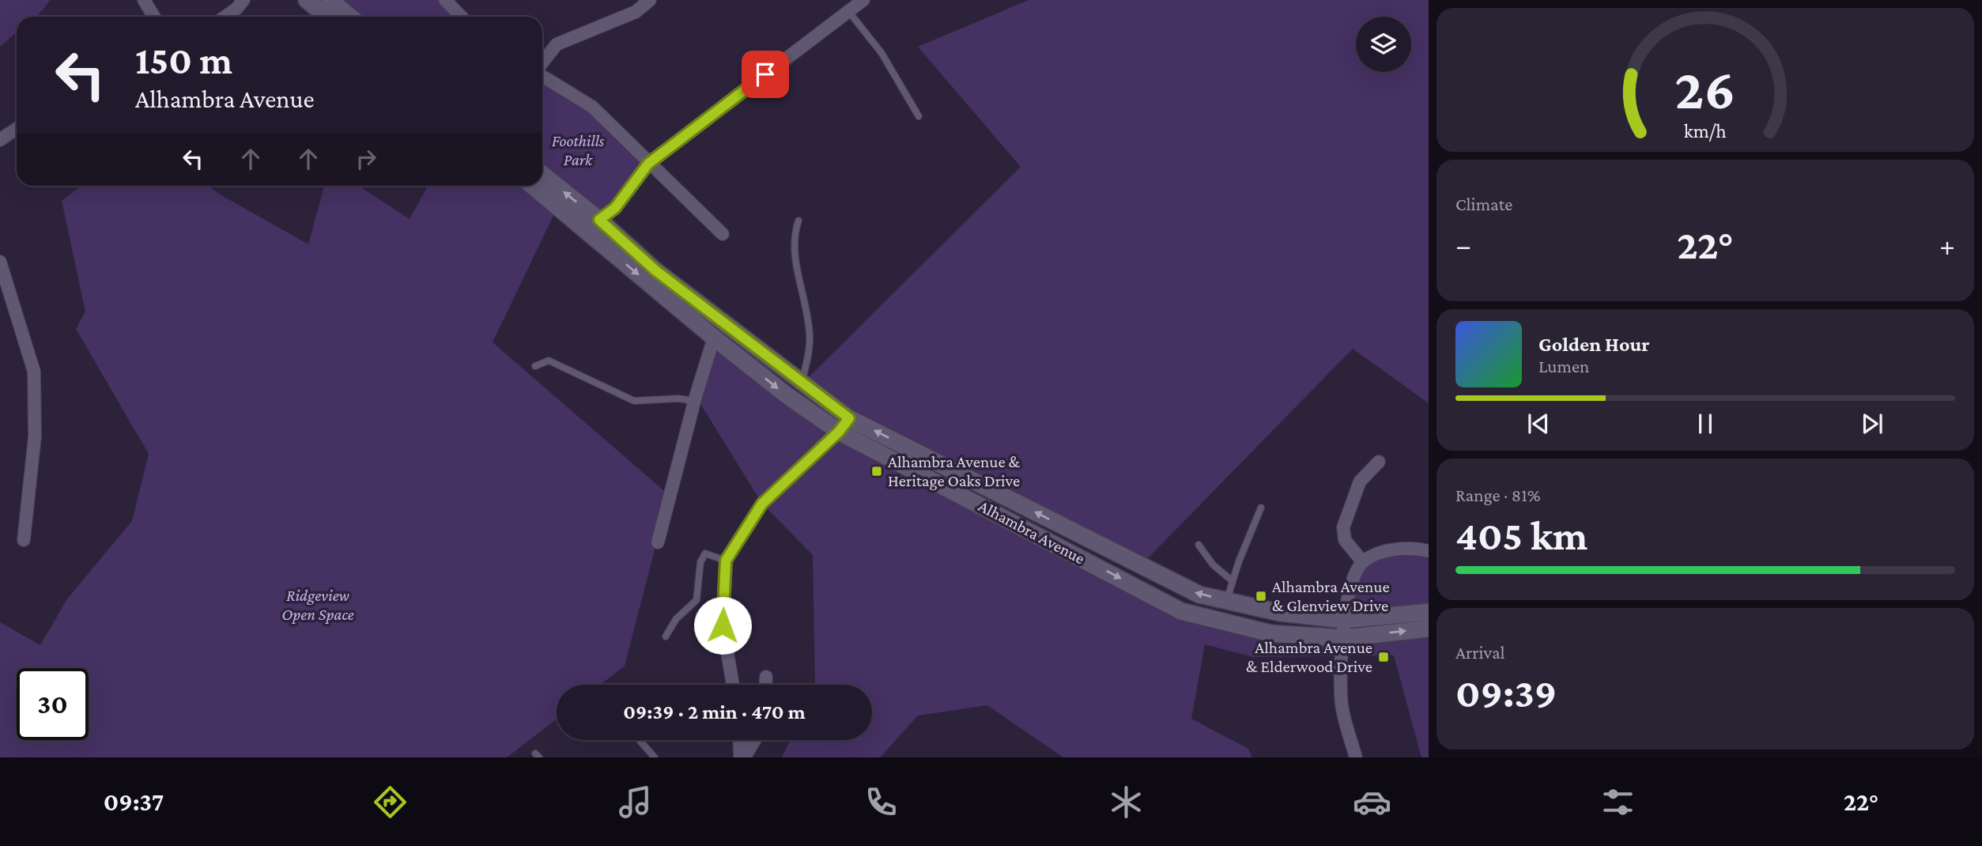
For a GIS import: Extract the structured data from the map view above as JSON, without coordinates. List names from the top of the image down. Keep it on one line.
{"streets":{"main road":["Alhambra Avenue"]},"parks":["Foothills Park","Ridgeview Open Space"],"places":{"transit":["Alhambra Avenue & Heritage Oaks Drive","Alhambra Avenue & Glenview Drive","Alhambra Avenue & Elderwood Drive"]},"page":{"turn":["150 m","Alhambra Avenue"],"tile":["Climate",["Range · 81%","405 km"],["Arrival","09:39"]],"heat":["−","22°","+"],"song":["Golden Hour","Lumen"],"limit":"30","trip":"09:39 · 2 min · 470 m","tabs":["09:37","22°"],"gauge":["26","km/h"]}}
